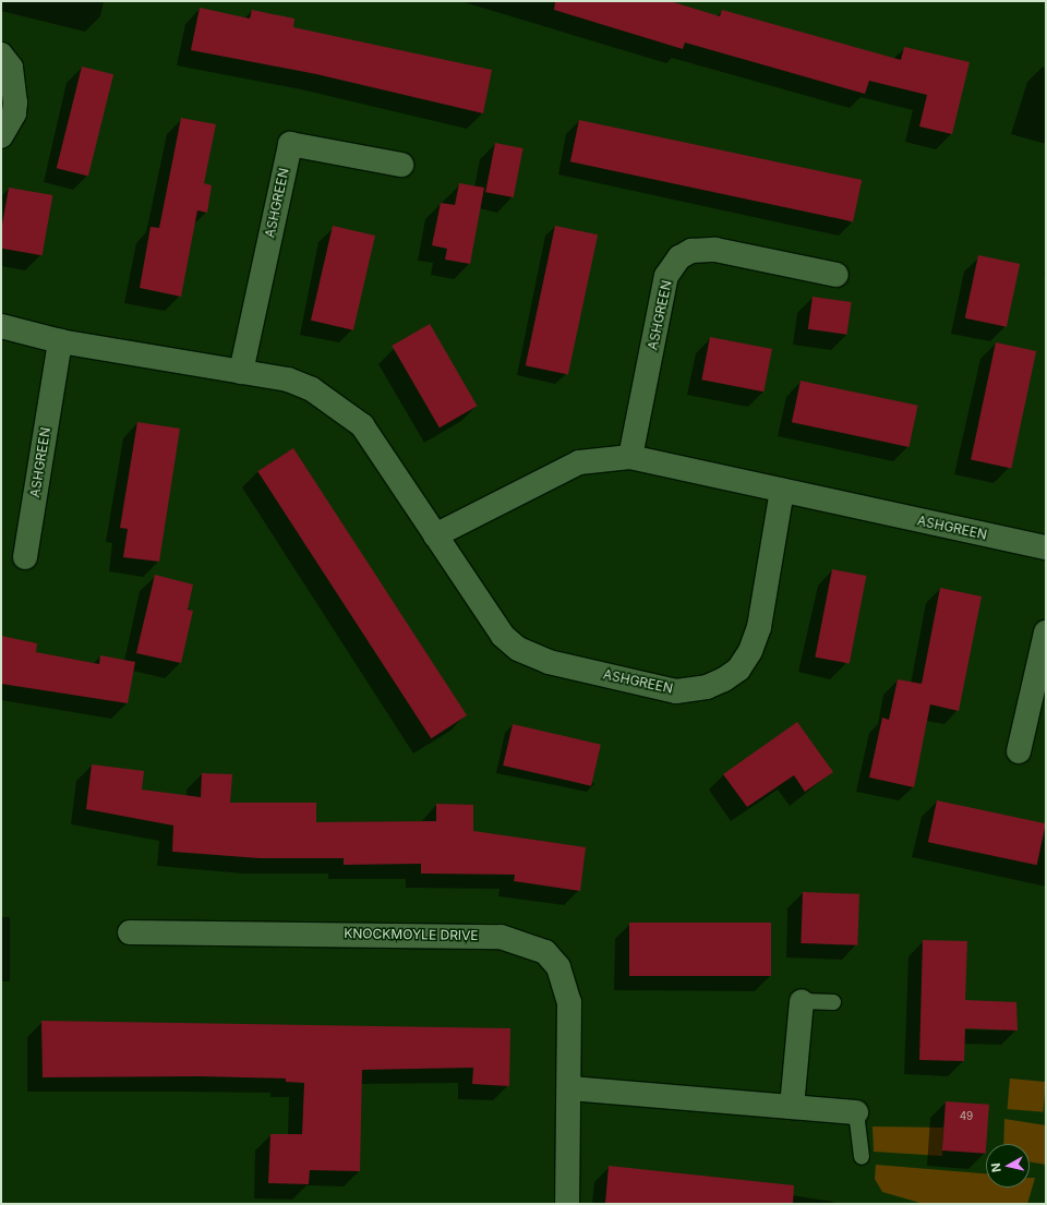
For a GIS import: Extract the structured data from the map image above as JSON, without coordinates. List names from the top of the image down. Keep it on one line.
{"streets":{"street":["ASHGREEN","KNOCKMOYLE DRIVE"]},"house_numbers":["49"],"north":"left"}
